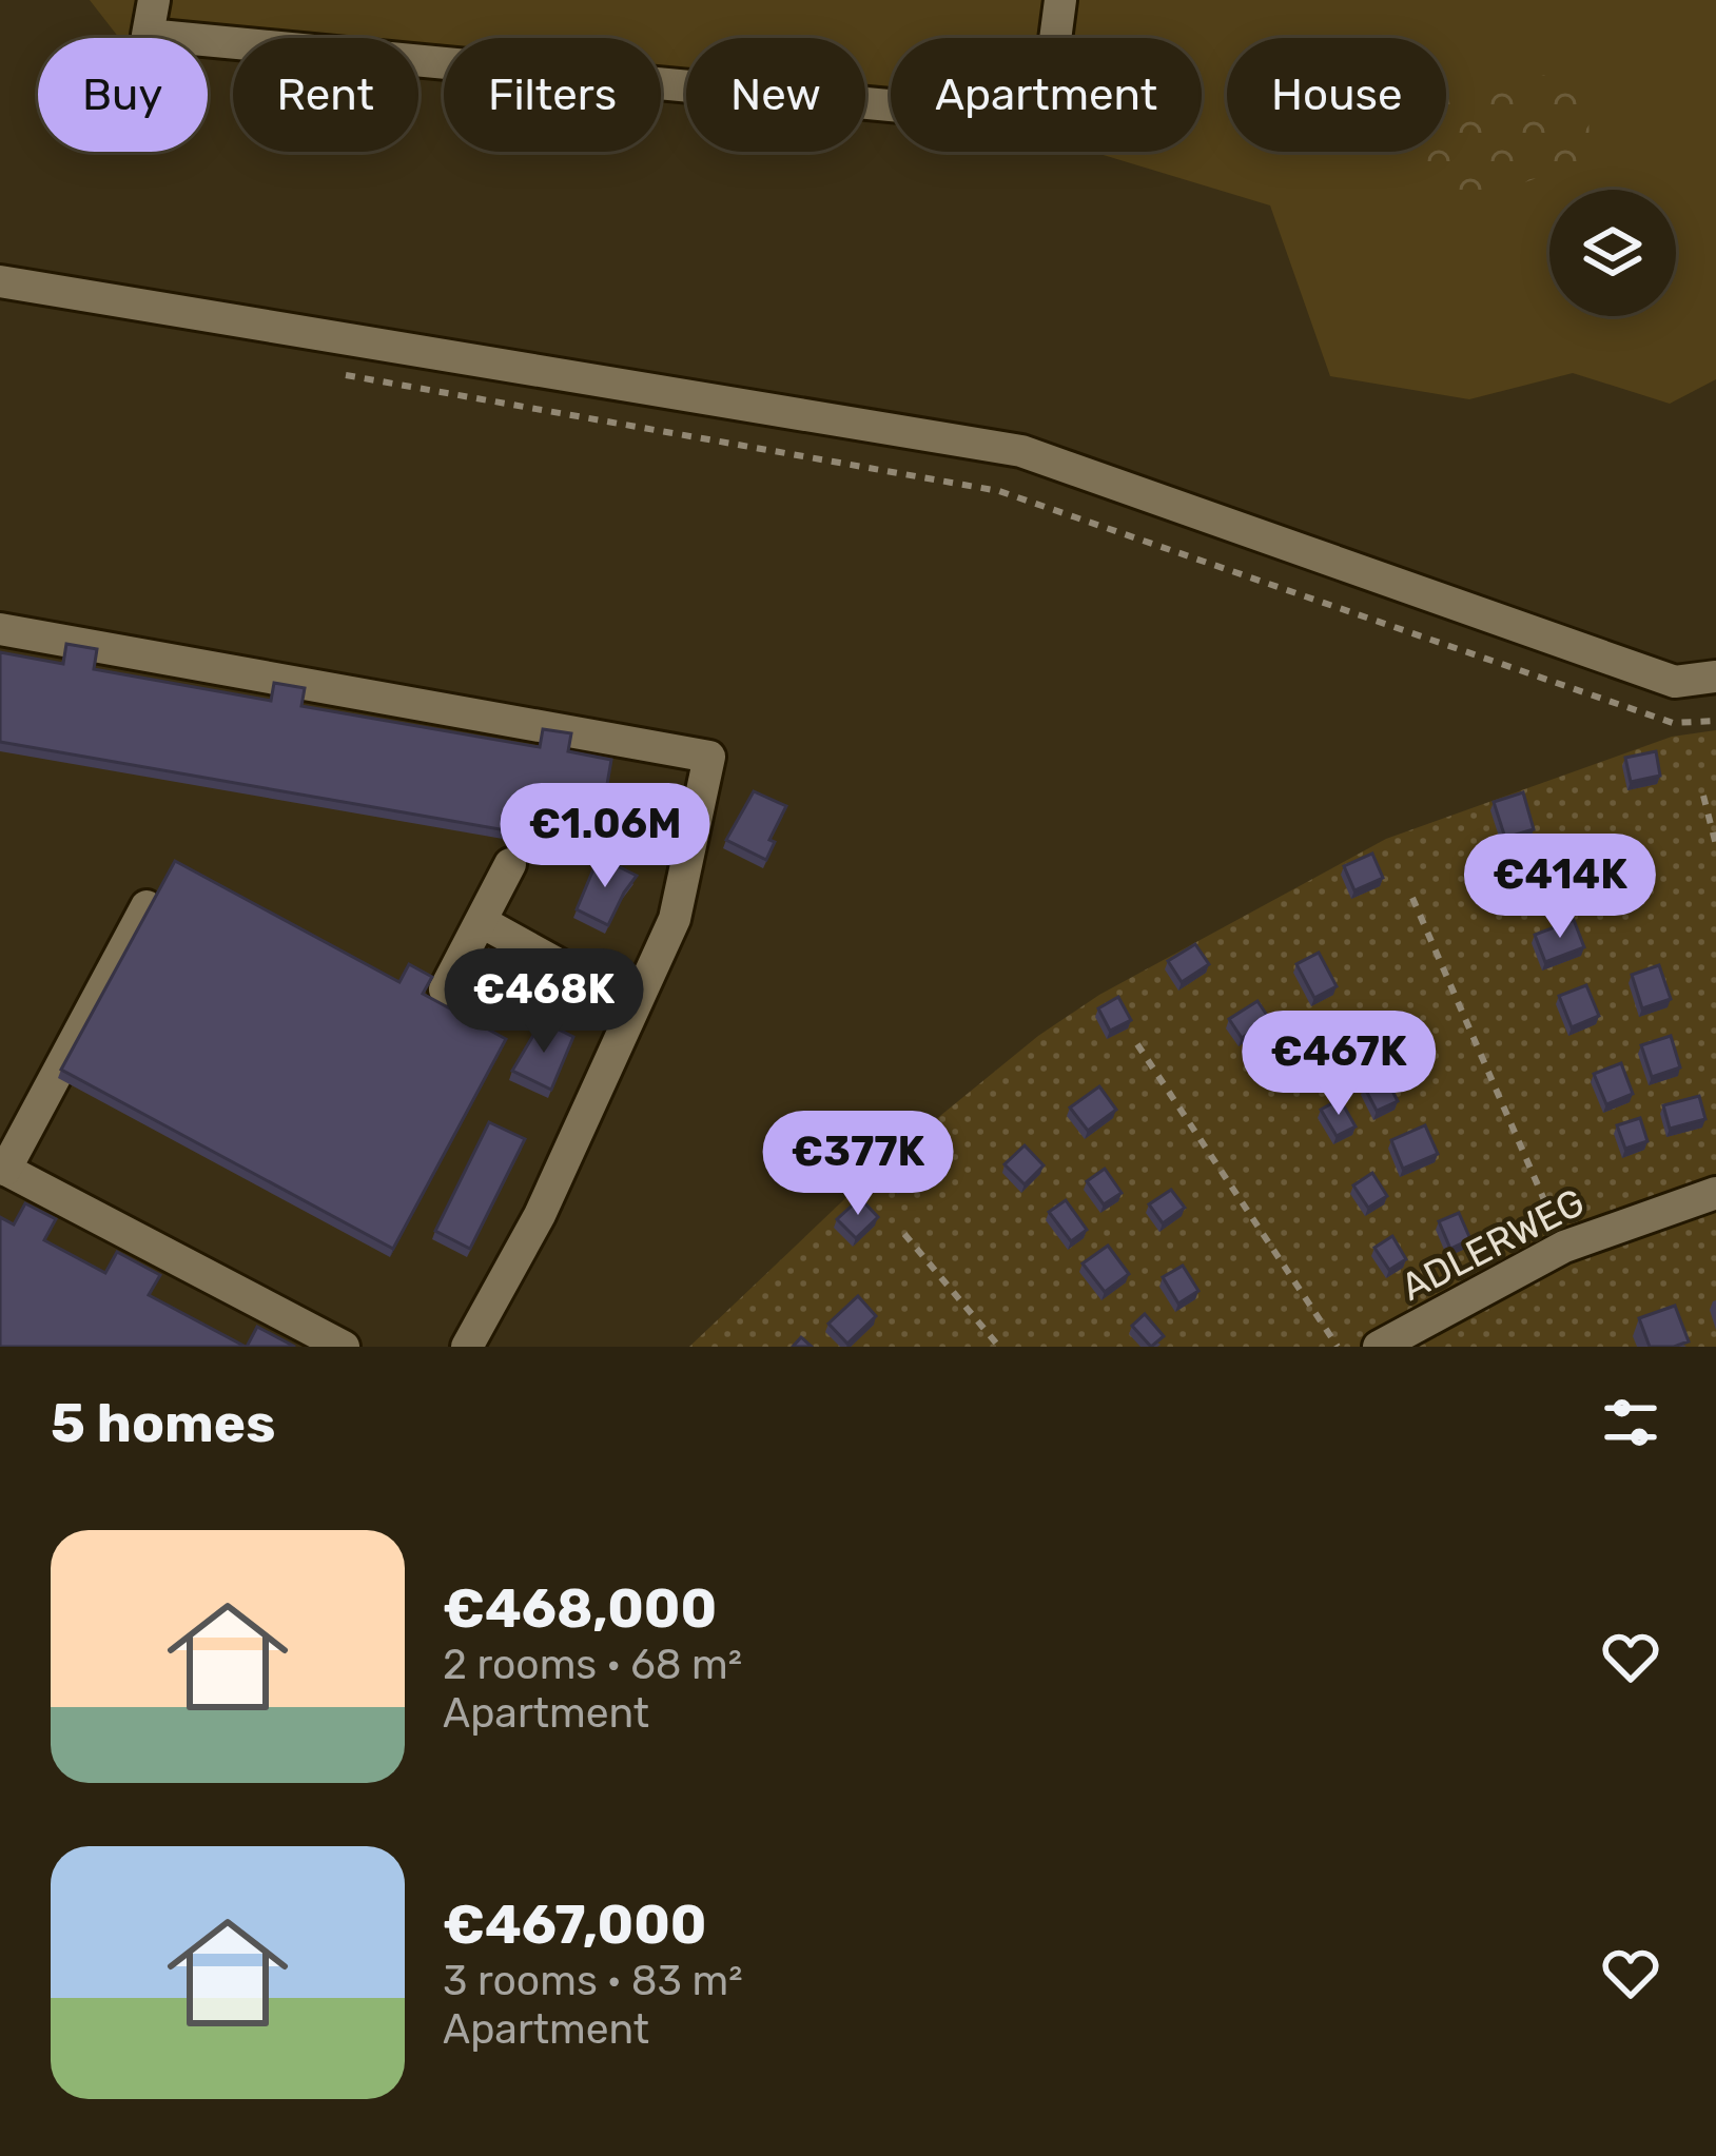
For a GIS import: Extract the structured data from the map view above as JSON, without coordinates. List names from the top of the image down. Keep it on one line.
{"streets":{"lane":["ADLERWEG"]},"page":{"chip":["Buy","Rent","Filters","New","Apartment","House"],"price":["€1.06M","€414K","€468K","€467K","€377K"],"heading":"5 homes","list":[{"name":"€468,000","note":"2 rooms · 68 m² · Apartment"},{"name":"€467,000","note":"3 rooms · 83 m² · Apartment"}]}}
